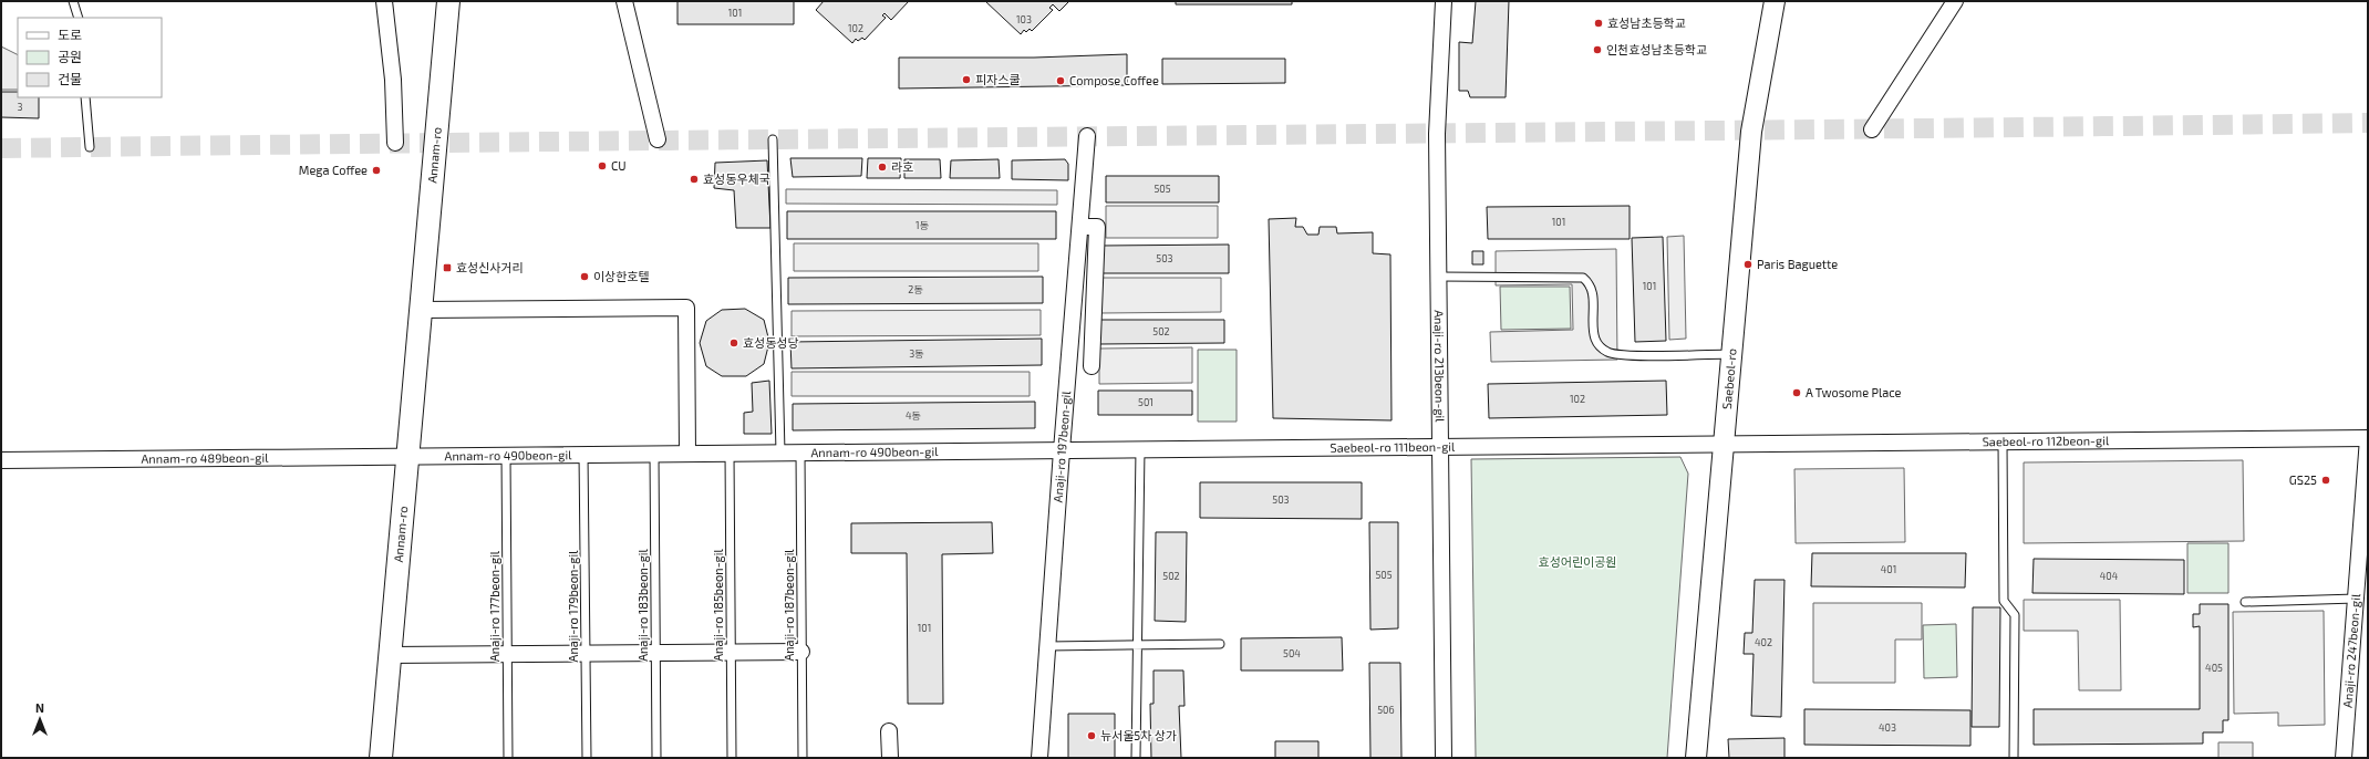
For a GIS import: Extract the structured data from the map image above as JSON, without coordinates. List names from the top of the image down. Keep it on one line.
{"streets":{"main road":["Annam-ro"],"street":["Anaji-ro 213beon-gil","Saebeol-ro","Saebeol-ro 112beon-gil","Anaji-ro 197beon-gil","Saebeol-ro 111beon-gil","Annam-ro 490beon-gil","Annam-ro 489beon-gil","Anaji-ro 247beon-gil"],"lane":["Anaji-ro 183beon-gil","Anaji-ro 185beon-gil","Anaji-ro 187beon-gil","Anaji-ro 177beon-gil","Anaji-ro 179beon-gil"]},"crossings":[["Annam-ro","Annam-ro 490beon-gil"],["Annam-ro","Annam-ro 489beon-gil"],["Anaji-ro 213beon-gil","Saebeol-ro 111beon-gil"],["Saebeol-ro","Saebeol-ro 112beon-gil"],["Saebeol-ro","Saebeol-ro 111beon-gil"],["Saebeol-ro 112beon-gil","Saebeol-ro 111beon-gil"],["Saebeol-ro 112beon-gil","Anaji-ro 247beon-gil"],["Anaji-ro 197beon-gil","Saebeol-ro 111beon-gil"],["Anaji-ro 197beon-gil","Annam-ro 490beon-gil"],["Saebeol-ro 111beon-gil","Annam-ro 490beon-gil"],["Annam-ro 490beon-gil","Annam-ro 489beon-gil"],["Annam-ro 490beon-gil","Anaji-ro 183beon-gil"],["Annam-ro 490beon-gil","Anaji-ro 185beon-gil"],["Annam-ro 490beon-gil","Anaji-ro 187beon-gil"],["Annam-ro 490beon-gil","Anaji-ro 177beon-gil"],["Annam-ro 490beon-gil","Anaji-ro 179beon-gil"]],"parks":["효성어린이공원"],"places":{"other":["효성남초등학교","인천효성남초등학교","피자스쿨","Compose Coffee","CU","라호","Mega Coffee","효성동우체국","Paris Baguette","이상한호텔","효성동성당","A Twosome Place","GS25","뉴서울5차 상가"],"transit":["효성신사거리"]},"house_numbers":["101","103","102","3","505","101","1동","503","101","2동","502","3동","102","501","4동","503","401","505","502","404","101","402","504","405","506","403"],"legend":["도로","공원","건물"],"north":"top"}
